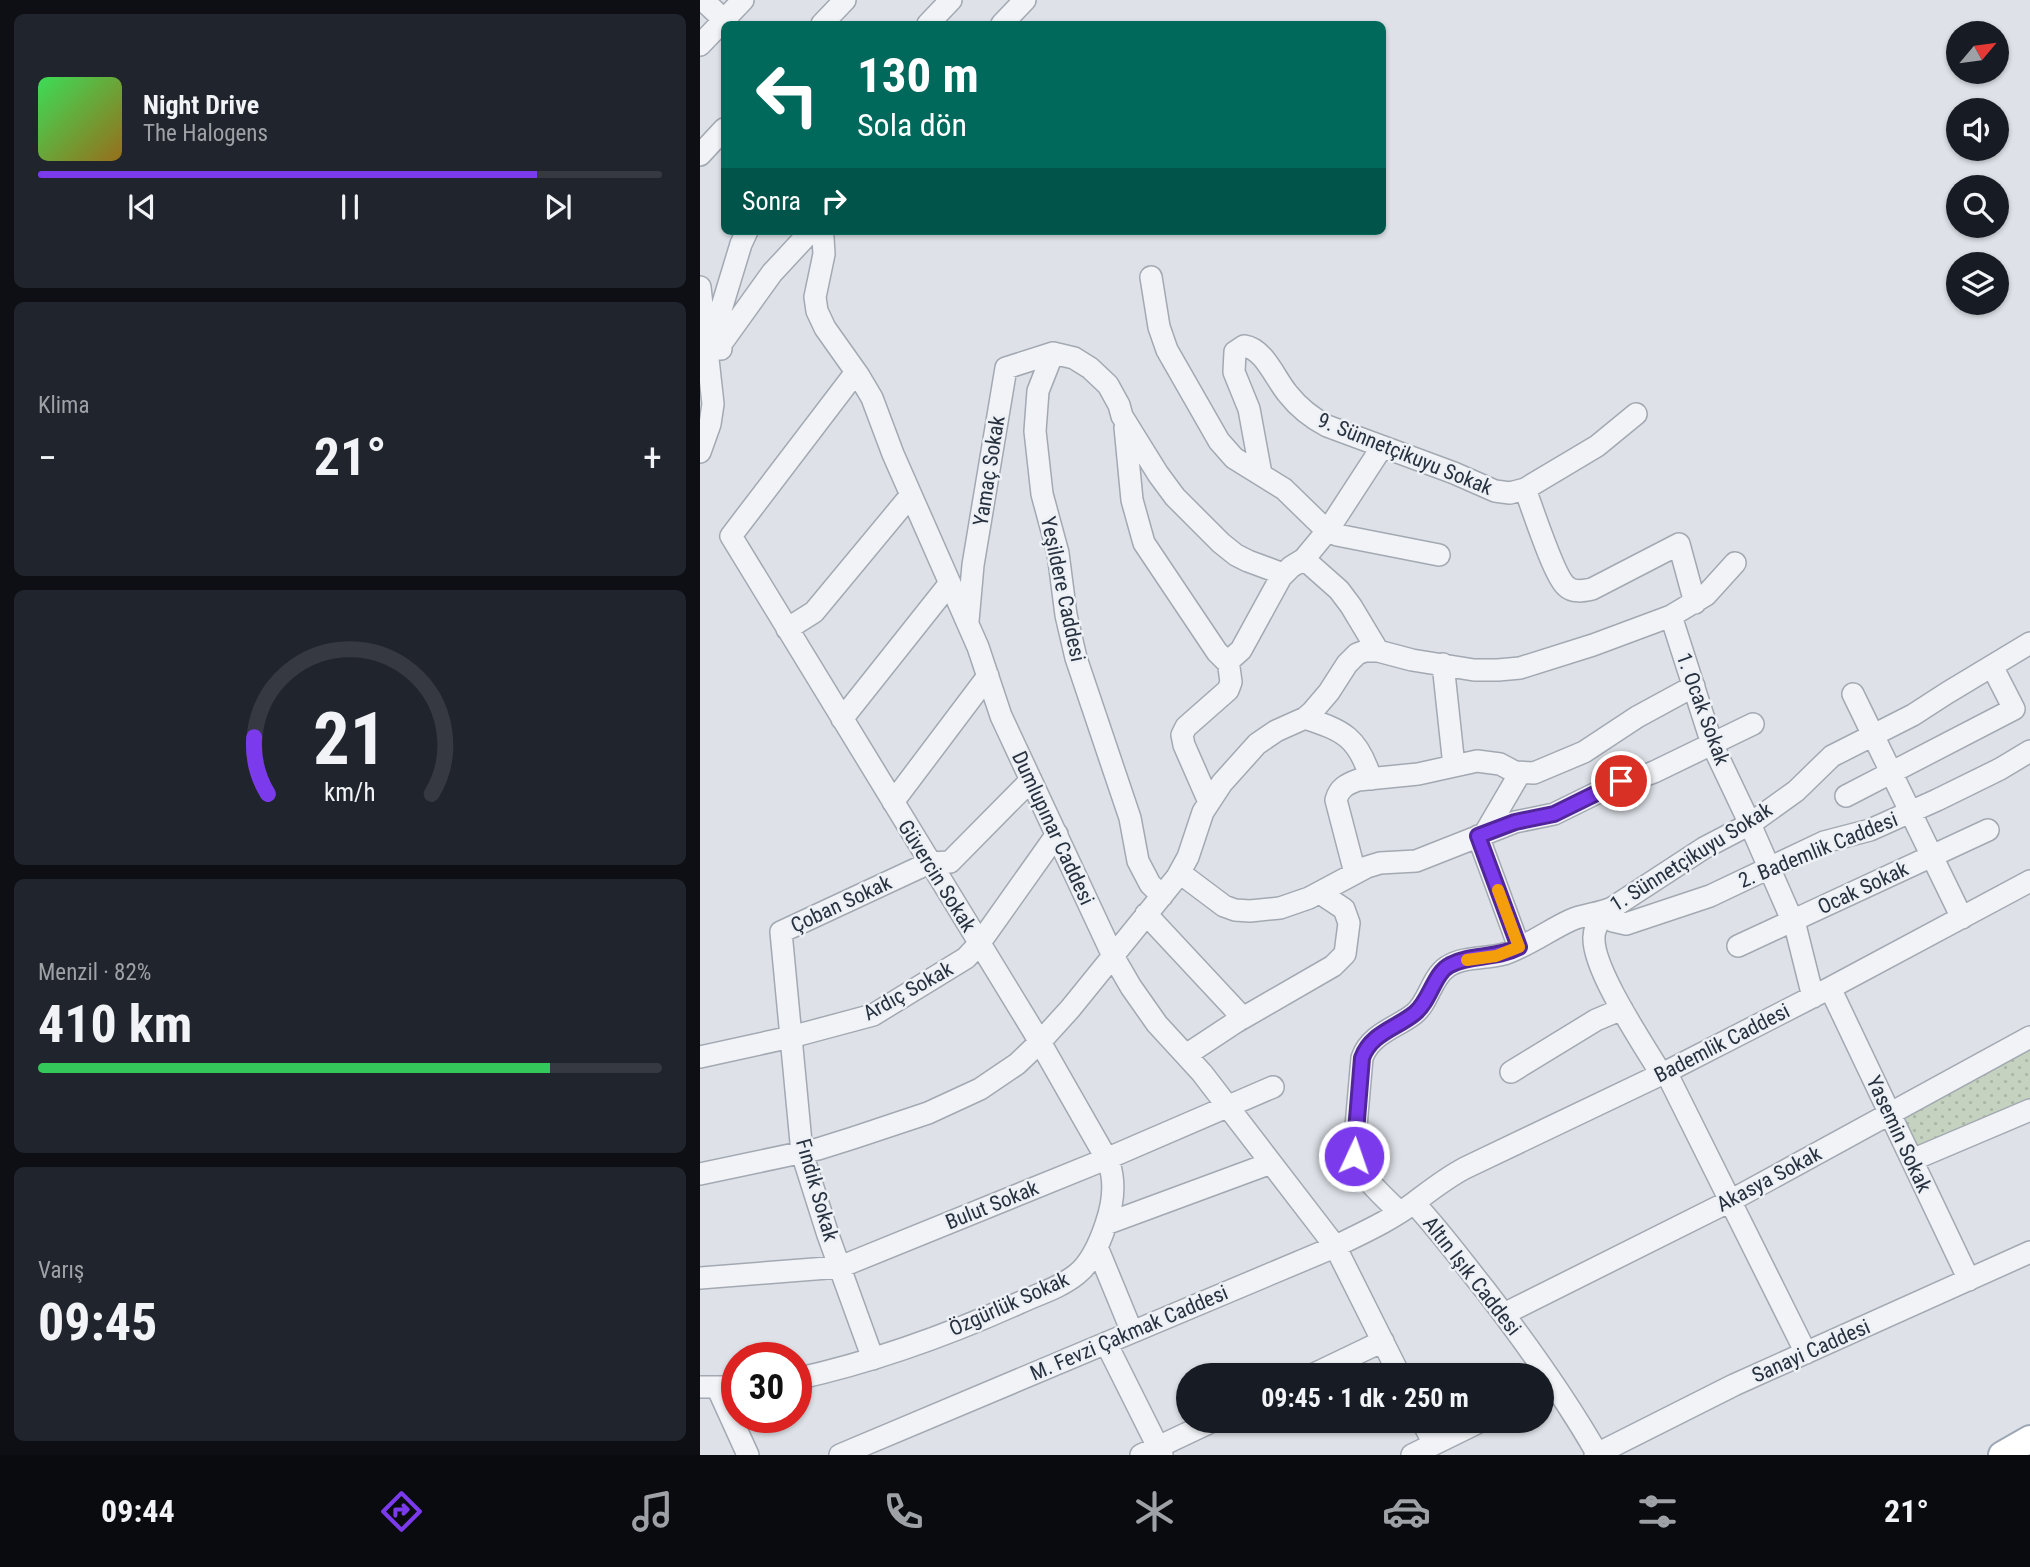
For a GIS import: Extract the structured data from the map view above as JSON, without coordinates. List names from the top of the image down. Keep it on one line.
{"streets":{"street":["9. Sünnetçikuyu Sokak","Yamaç Sokak","Yeşildere Caddesi","1. Ocak Sokak","Dumlupınar Caddesi","2. Bademlik Caddesi","1. Sünnetçikuyu Sokak","Güvercin Sokak","Ocak Sokak","Çoban Sokak","Ardıç Sokak","Bademlik Caddesi","Yasemin Sokak","Akasya Sokak","Fındık Sokak","Bulut Sokak","Altın Işık Caddesi","Özgürlük Sokak","M. Fevzi Çakmak Caddesi","Sanayi Caddesi"]},"crossings":[["Yamaç Sokak","Yeşildere Caddesi"],["Yamaç Sokak","Dumlupınar Caddesi"],["1. Ocak Sokak","2. Bademlik Caddesi"],["1. Ocak Sokak","1. Sünnetçikuyu Sokak"],["1. Ocak Sokak","Ocak Sokak"],["1. Ocak Sokak","Bademlik Caddesi"],["1. Ocak Sokak","Yasemin Sokak"],["Dumlupınar Caddesi","Güvercin Sokak"],["Dumlupınar Caddesi","Çoban Sokak"],["Dumlupınar Caddesi","Ardıç Sokak"],["Dumlupınar Caddesi","Bulut Sokak"],["Dumlupınar Caddesi","M. Fevzi Çakmak Caddesi"],["2. Bademlik Caddesi","1. Sünnetçikuyu Sokak"],["1. Sünnetçikuyu Sokak","Bademlik Caddesi"],["1. Sünnetçikuyu Sokak","Altın Işık Caddesi"],["1. Sünnetçikuyu Sokak","M. Fevzi Çakmak Caddesi"],["Güvercin Sokak","Çoban Sokak"],["Güvercin Sokak","Ardıç Sokak"],["Güvercin Sokak","Bulut Sokak"],["Güvercin Sokak","Özgürlük Sokak"],["Çoban Sokak","Fındık Sokak"],["Ardıç Sokak","Fındık Sokak"],["Bademlik Caddesi","Yasemin Sokak"],["Bademlik Caddesi","Altın Işık Caddesi"],["Bademlik Caddesi","M. Fevzi Çakmak Caddesi"],["Yasemin Sokak","Akasya Sokak"],["Yasemin Sokak","Sanayi Caddesi"],["Akasya Sokak","Altın Işık Caddesi"],["Fındık Sokak","Bulut Sokak"],["Fındık Sokak","Özgürlük Sokak"],["Altın Işık Caddesi","M. Fevzi Çakmak Caddesi"],["Altın Işık Caddesi","Sanayi Caddesi"]],"north":"top right","page":{"turn":["130 m","Sola dön"],"song":["Night Drive","The Halogens"],"then":"Sonra","tile":["Klima",["Menzil · 82%","410 km"],["Varış","09:45"]],"heat":["−","21°","+"],"limit":"30","trip":"09:45 · 1 dk · 250 m","tabs":["09:44","21°"],"gauge":["21","km/h"]}}
